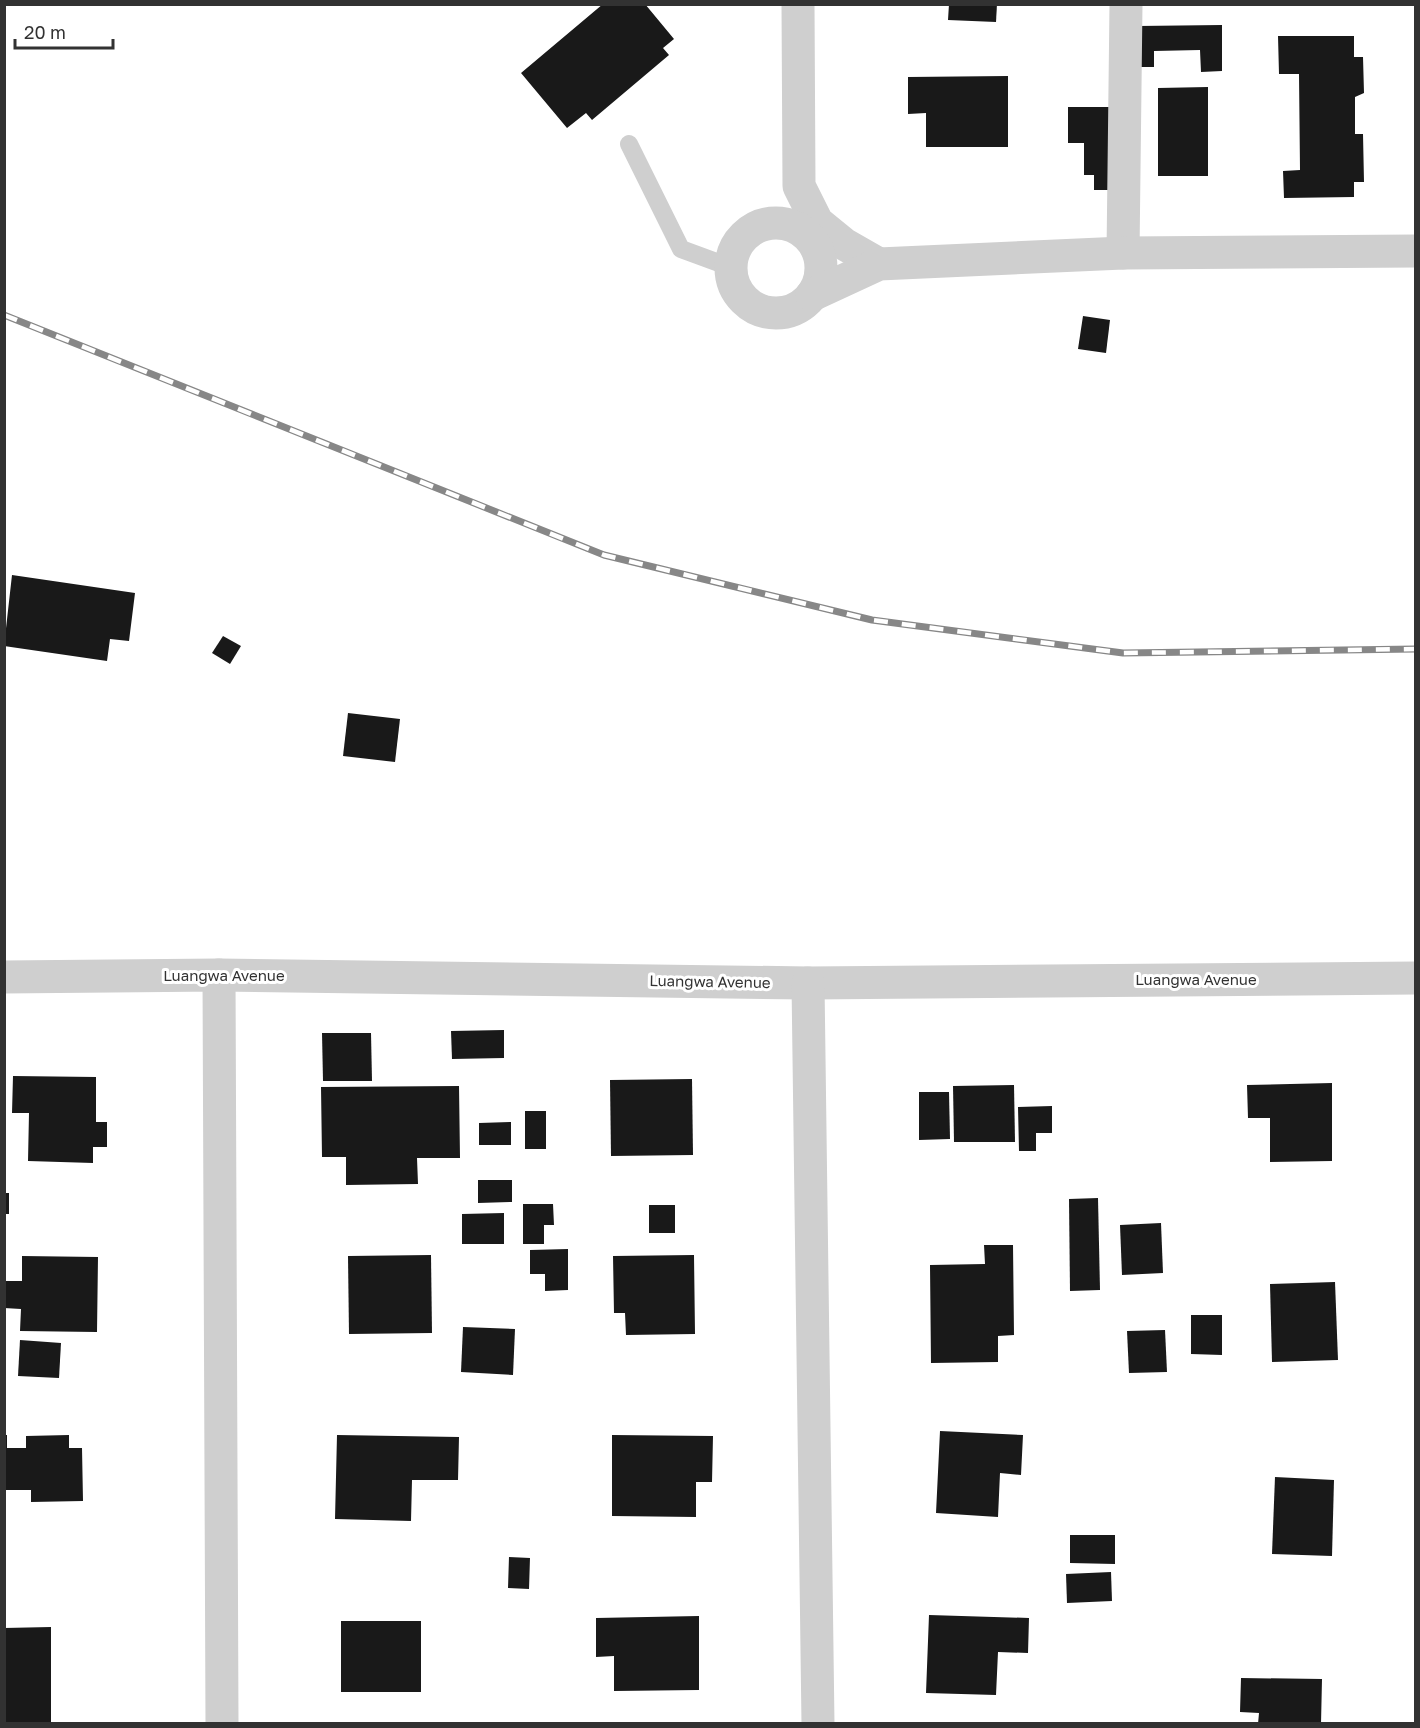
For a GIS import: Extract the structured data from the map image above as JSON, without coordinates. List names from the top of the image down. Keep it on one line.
{"streets":{"street":["Luangwa Avenue"]},"scale_bar":"20 m"}
